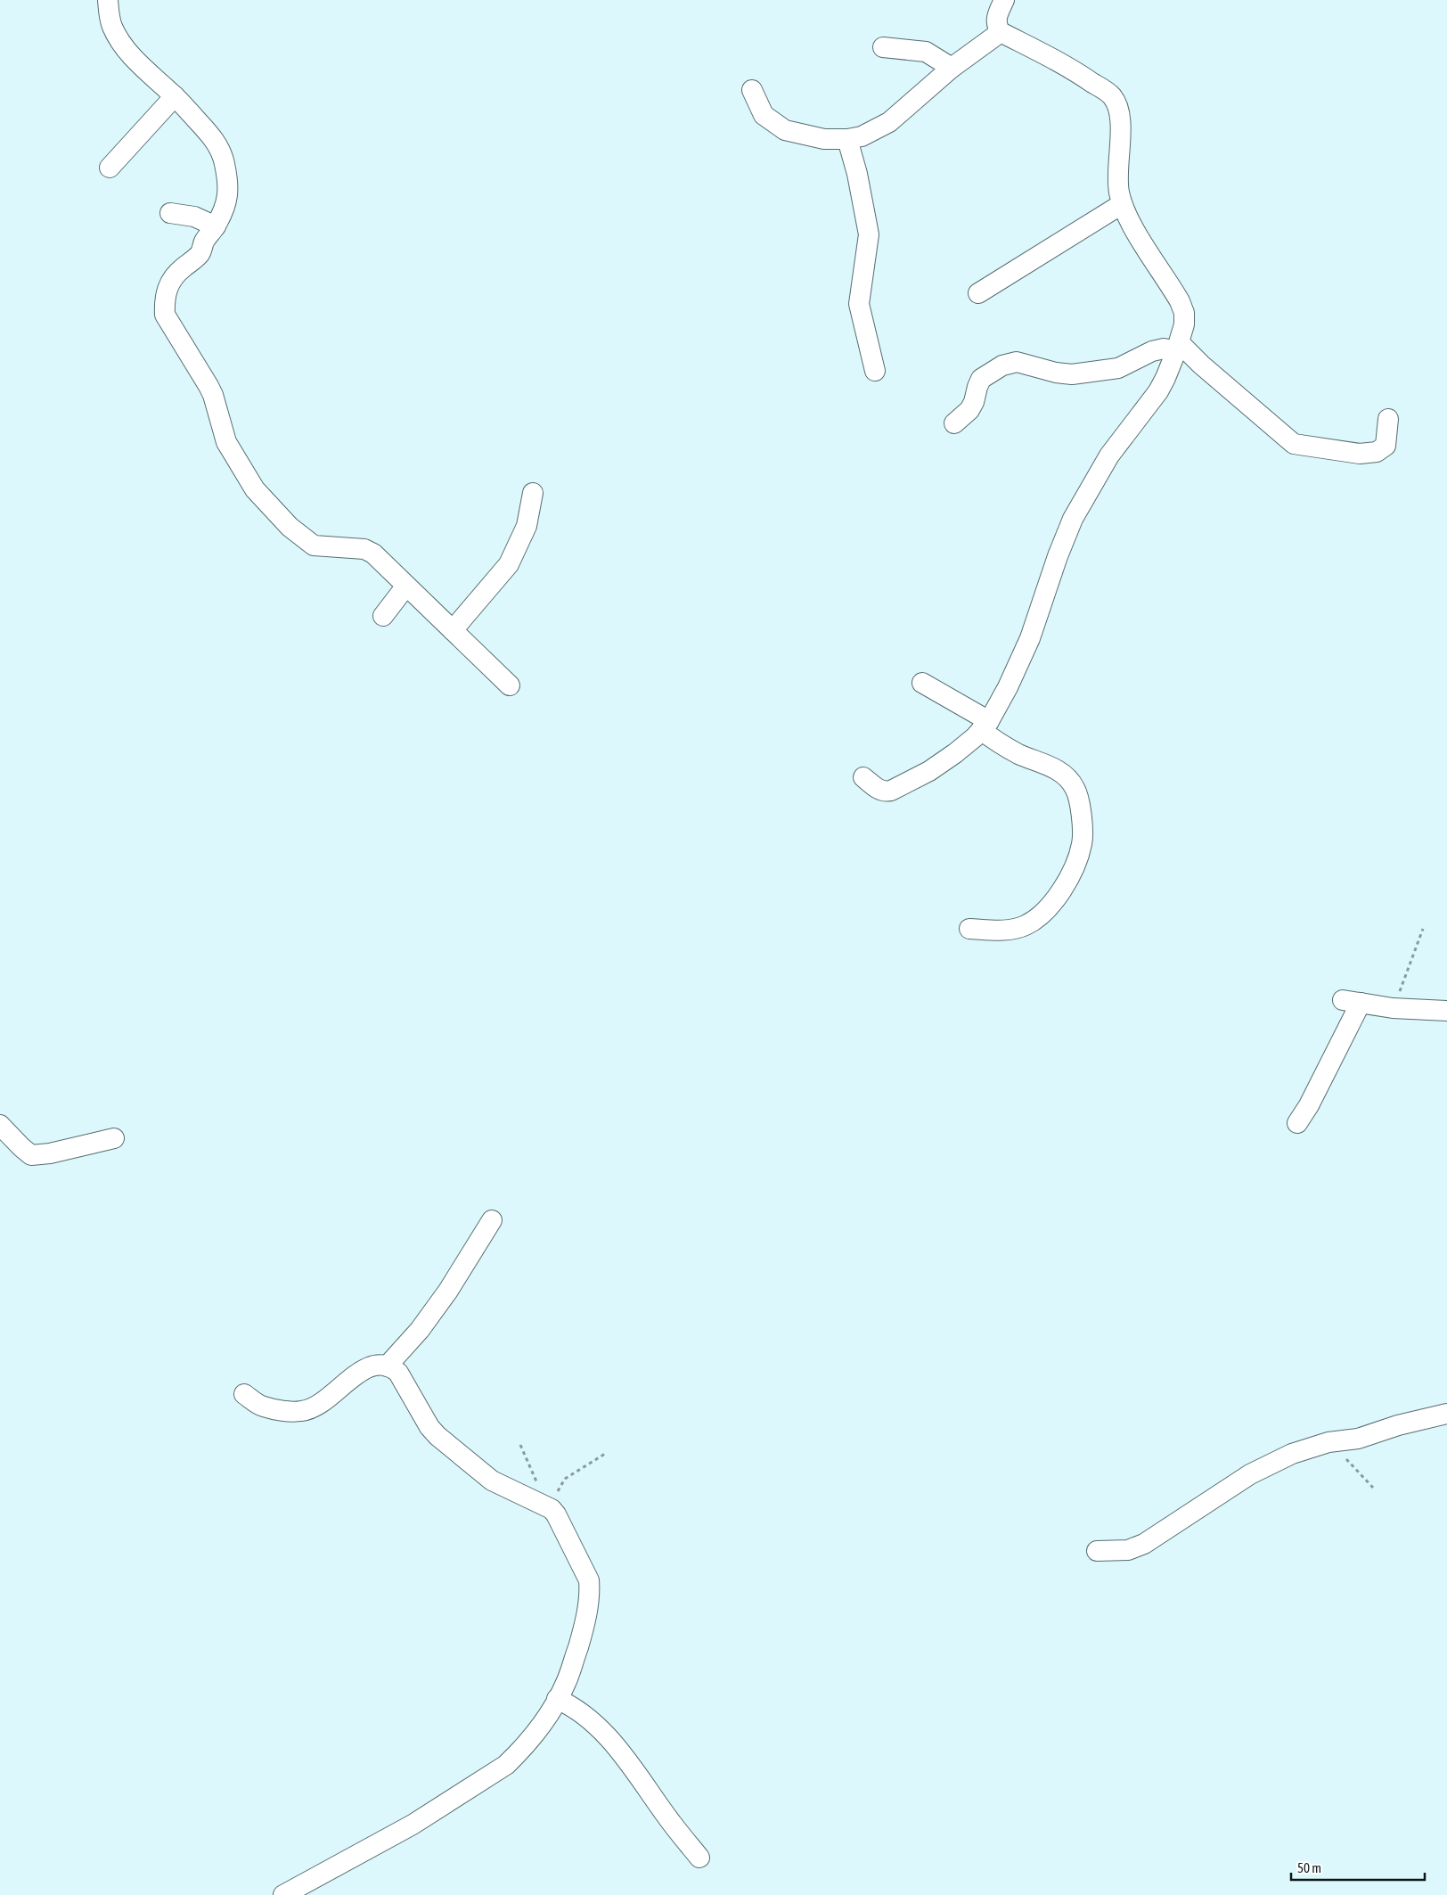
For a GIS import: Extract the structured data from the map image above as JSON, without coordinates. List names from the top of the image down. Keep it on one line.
{"scale_bar":"50 m"}
